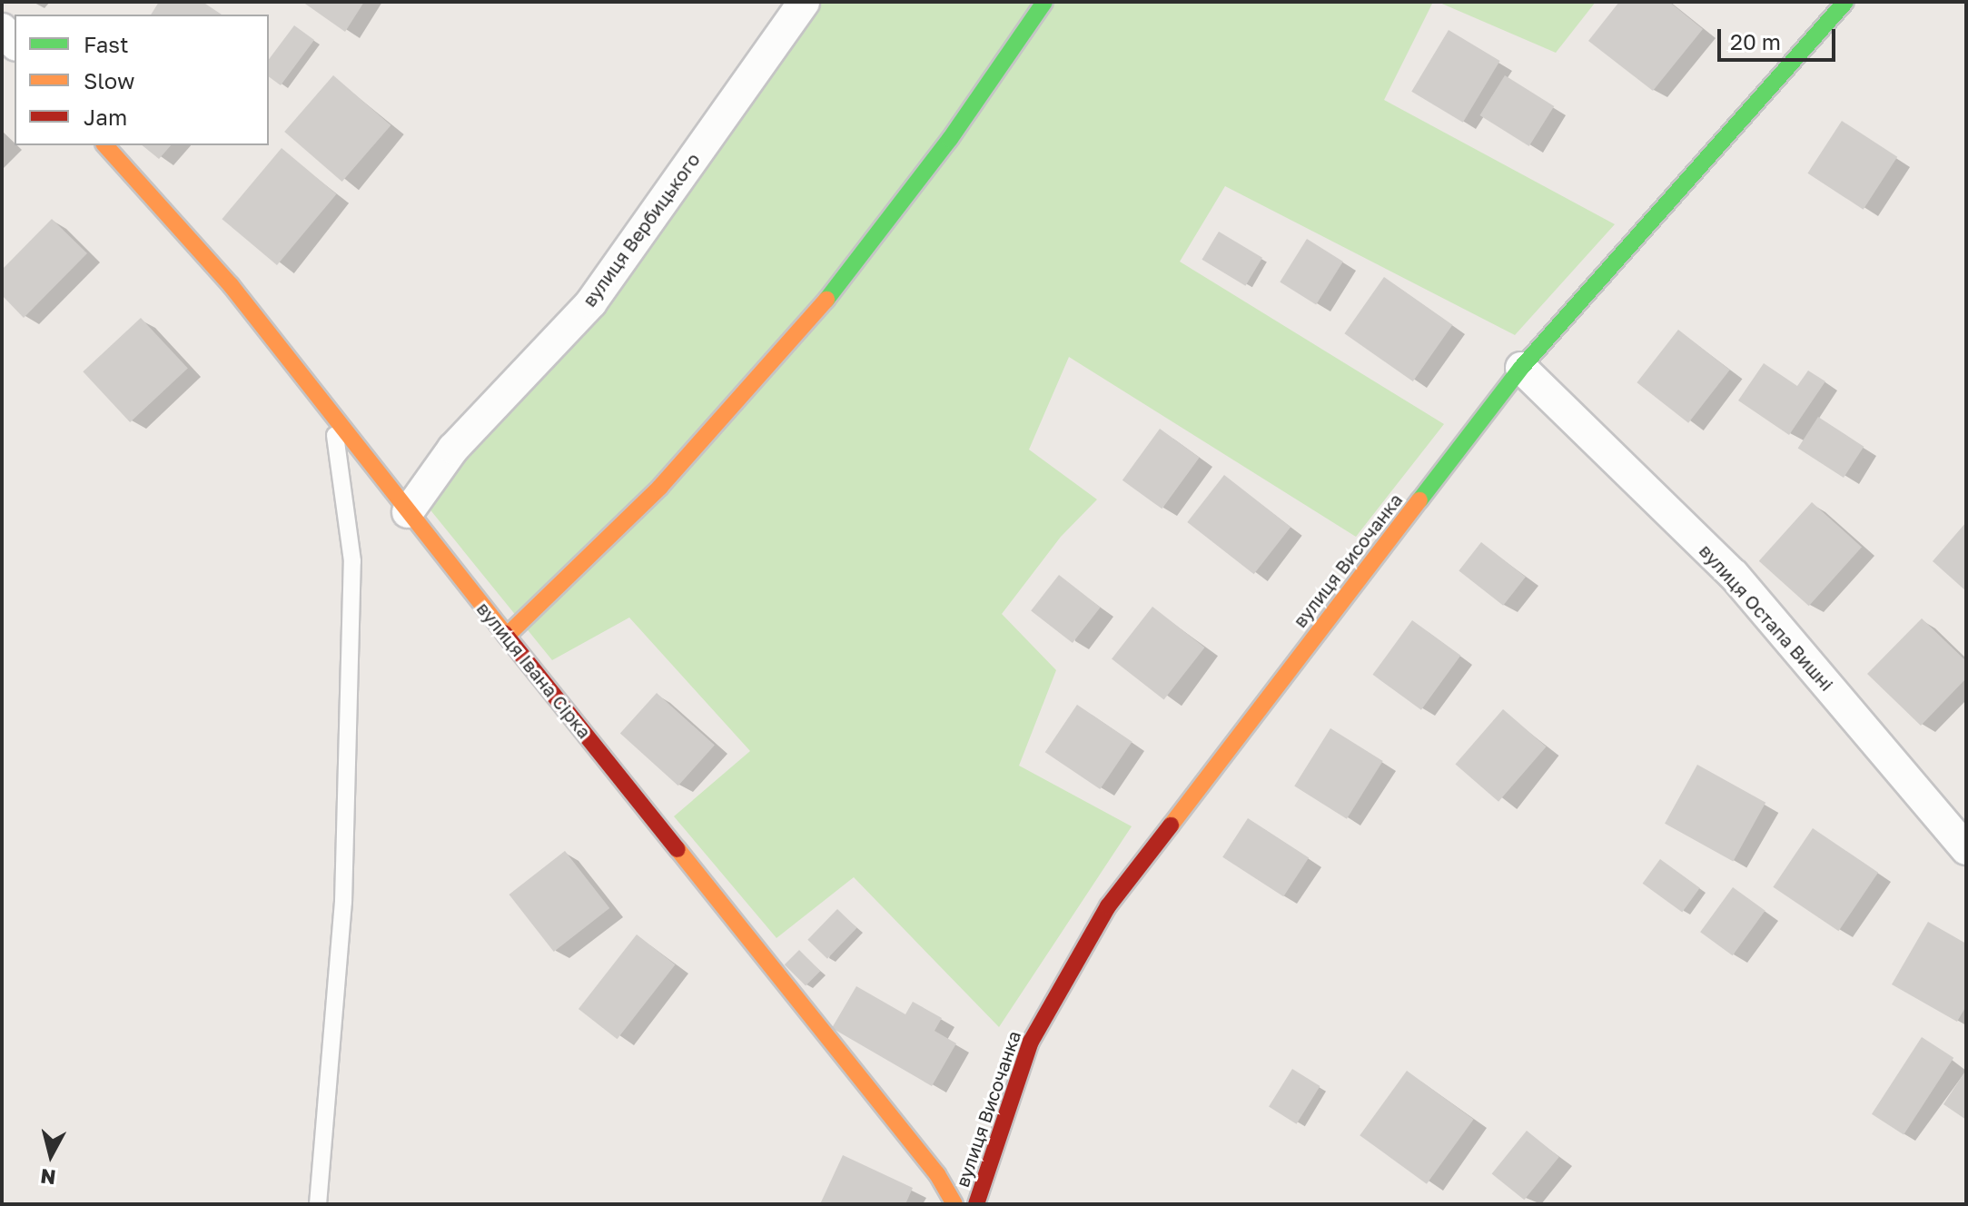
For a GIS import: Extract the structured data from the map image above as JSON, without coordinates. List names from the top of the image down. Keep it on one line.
{"streets":{"street":["вулиця Вербицького","вулиця Височанка","вулиця Остапа Вишні","вулиця Івана Сірка"]},"crossings":[["вулиця Вербицького","вулиця Івана Сірка"],["вулиця Височанка","вулиця Остапа Вишні"]],"legend":["Fast","Slow","Jam"],"scale_bar":"20 m","north":"bottom"}
